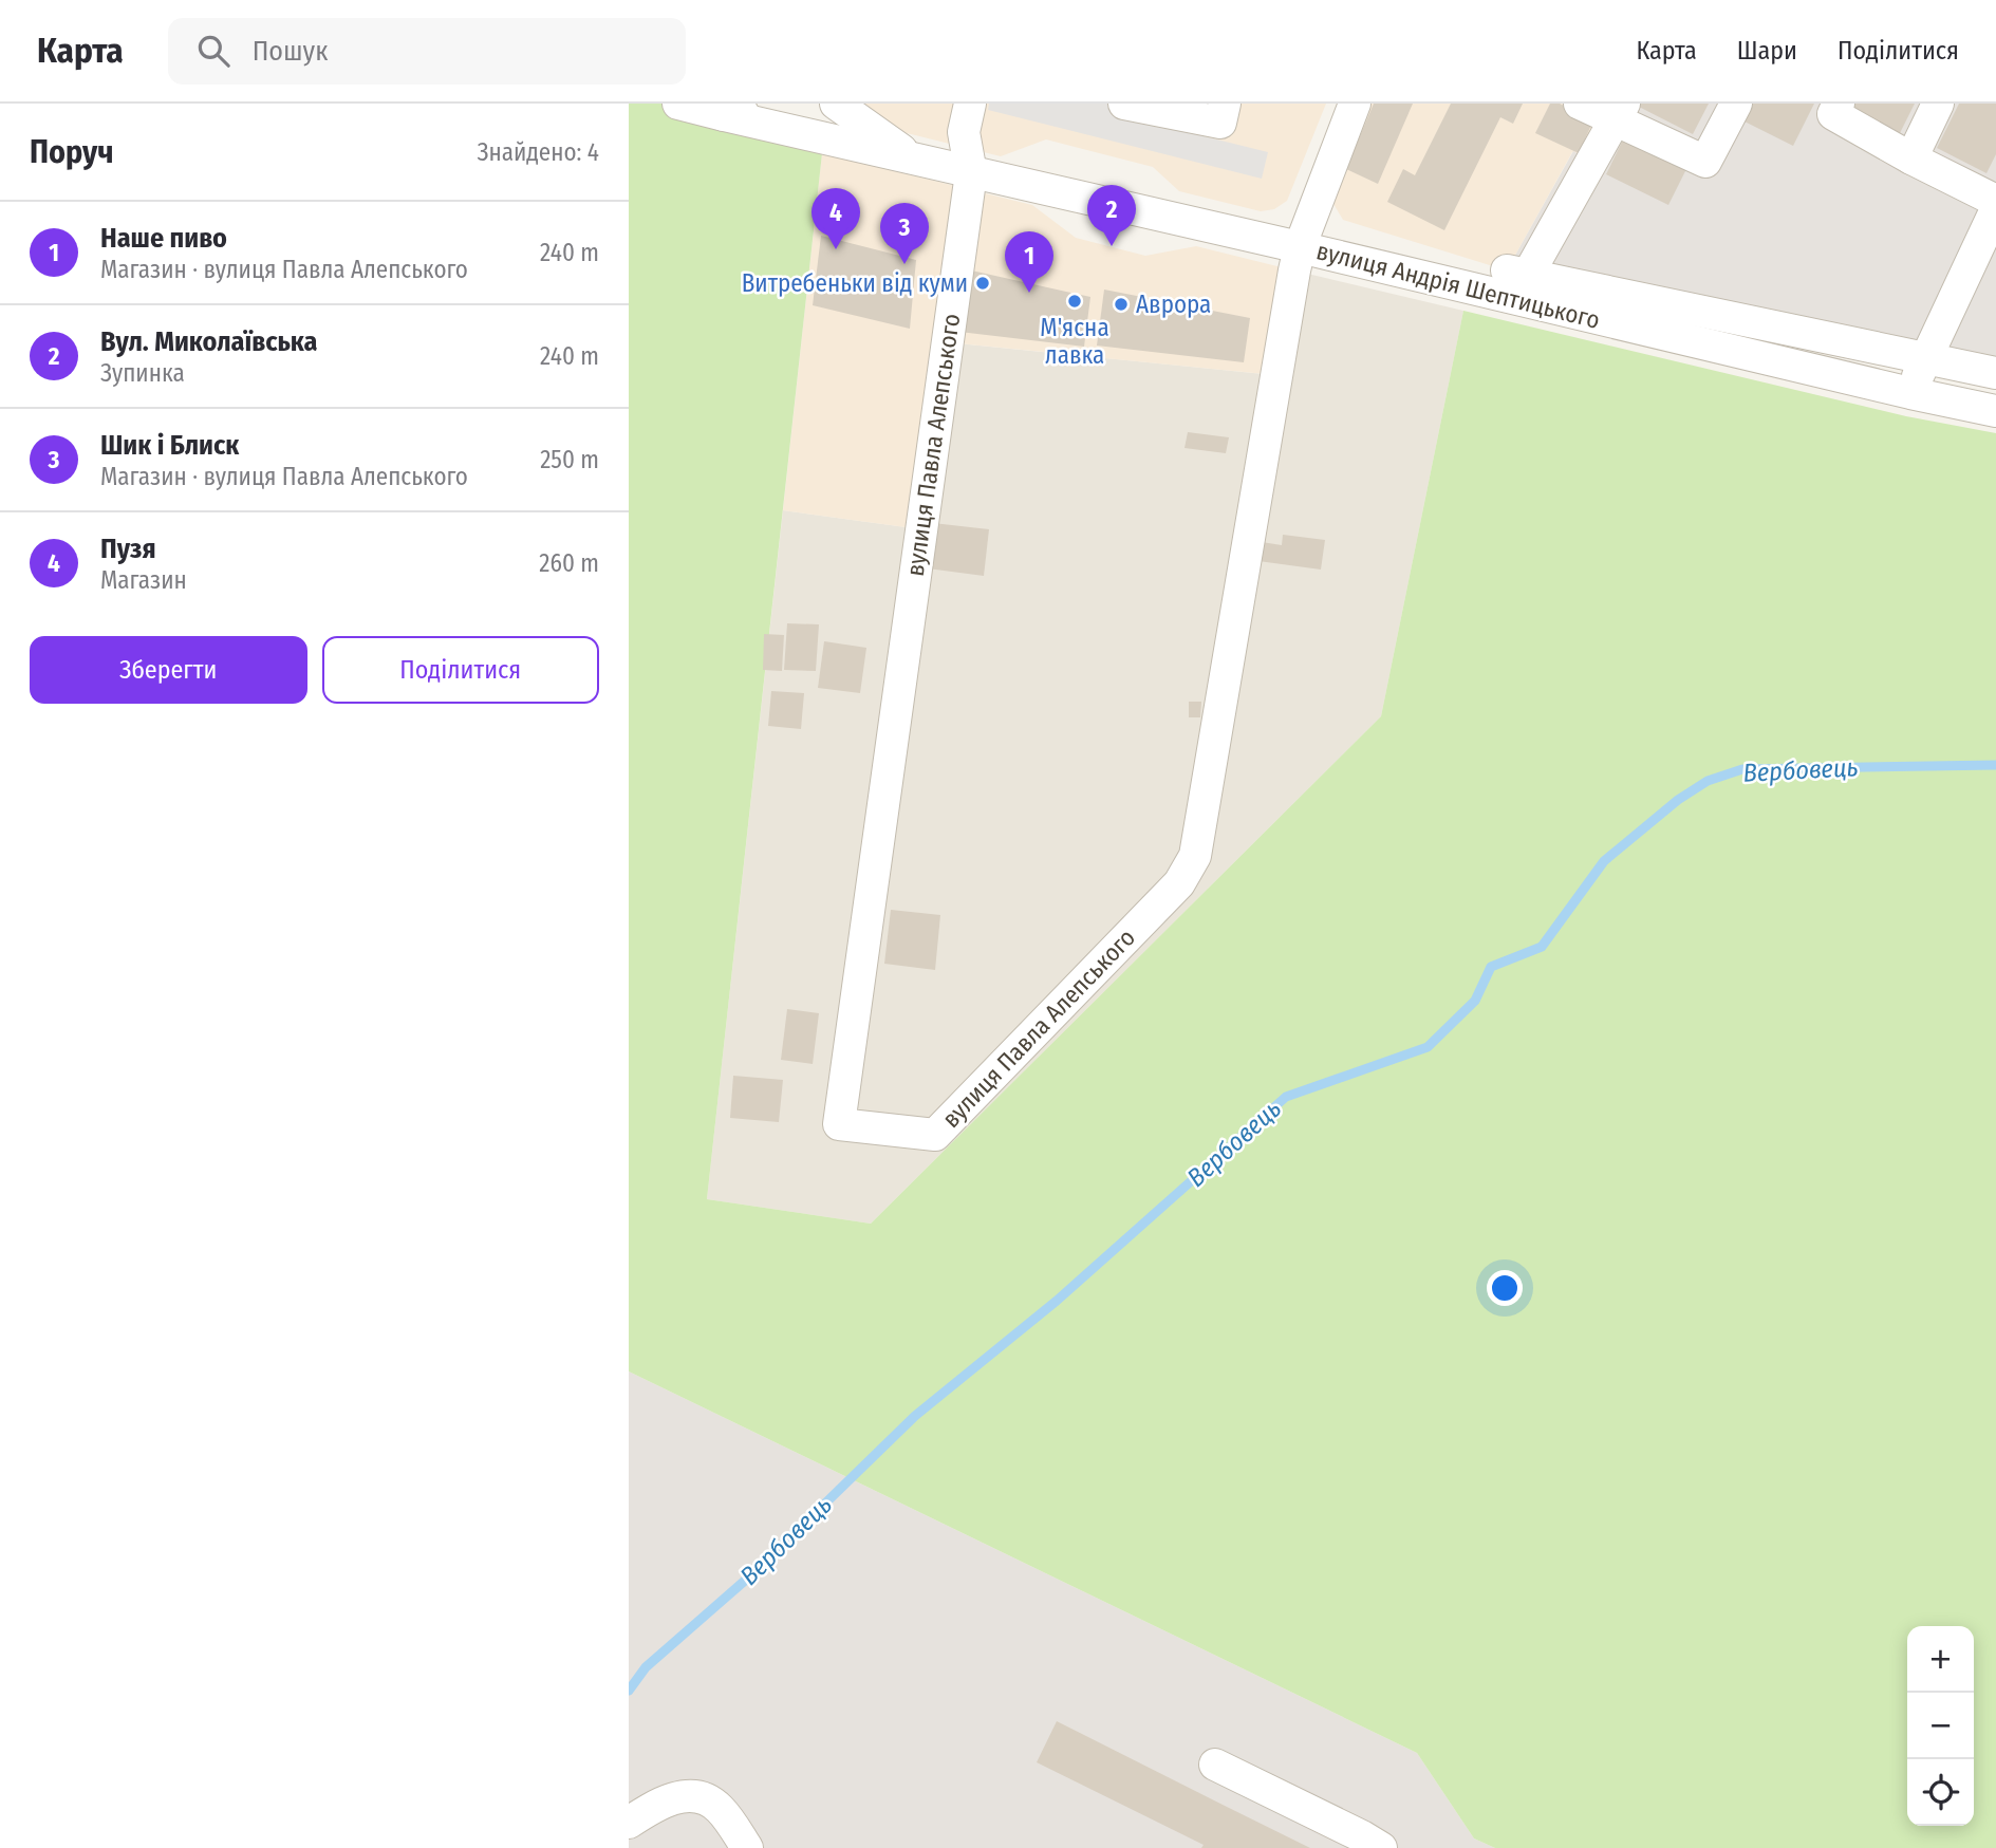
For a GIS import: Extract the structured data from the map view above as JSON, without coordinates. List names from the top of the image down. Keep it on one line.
{"streets":{"street":["вулиця Андрія Шептицького","вулиця Павла Алепського"]},"crossings":[["вулиця Андрія Шептицького","вулиця Павла Алепського"]],"water":["Вербовець"],"places":["Витребеньки від куми","М'ясна лавка","Аврора"],"page":{"header":"Карта","search":"Пошук","nav":["Карта","Шари","Поділитися"],"heading":["Поруч","Знайдено: 4"],"pins":["2","4","3","1"],"list":[{"mark":"1","name":"Наше пиво","note":"Магазин · вулиця Павла Алепського","value":"240 m"},{"mark":"2","name":"Вул. Миколаївська","note":"Зупинка","value":"240 m"},{"mark":"3","name":"Шик і Блиск","note":"Магазин · вулиця Павла Алепського","value":"250 m"},{"mark":"4","name":"Пузя","note":"Магазин","value":"260 m"}],"buttons":["Зберегти","Поділитися"],"map_buttons":["+","−"]}}
